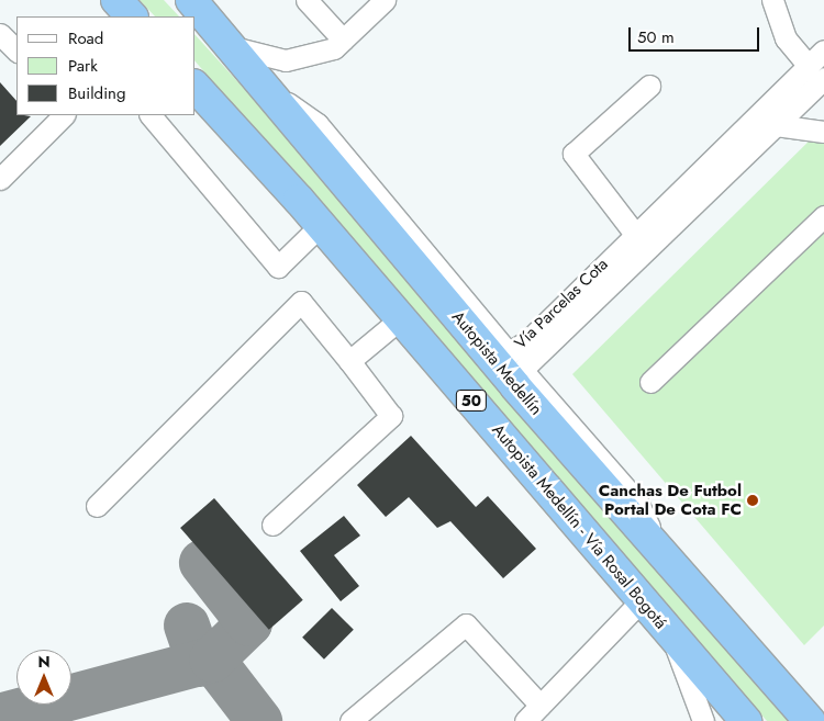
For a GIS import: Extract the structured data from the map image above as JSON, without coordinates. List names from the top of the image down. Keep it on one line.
{"streets":{"highway":["Autopista Medellín","50","Autopista Medellín - Vía Rosal Bogotá"],"street":["Vía Parcelas Cota"]},"crossings":[["Vía Parcelas Cota","Autopista Medellín"]],"places":["Canchas De Futbol Portal De Cota FC"],"legend":["Road","Park","Building"],"scale_bar":"50 m","north":"top"}
